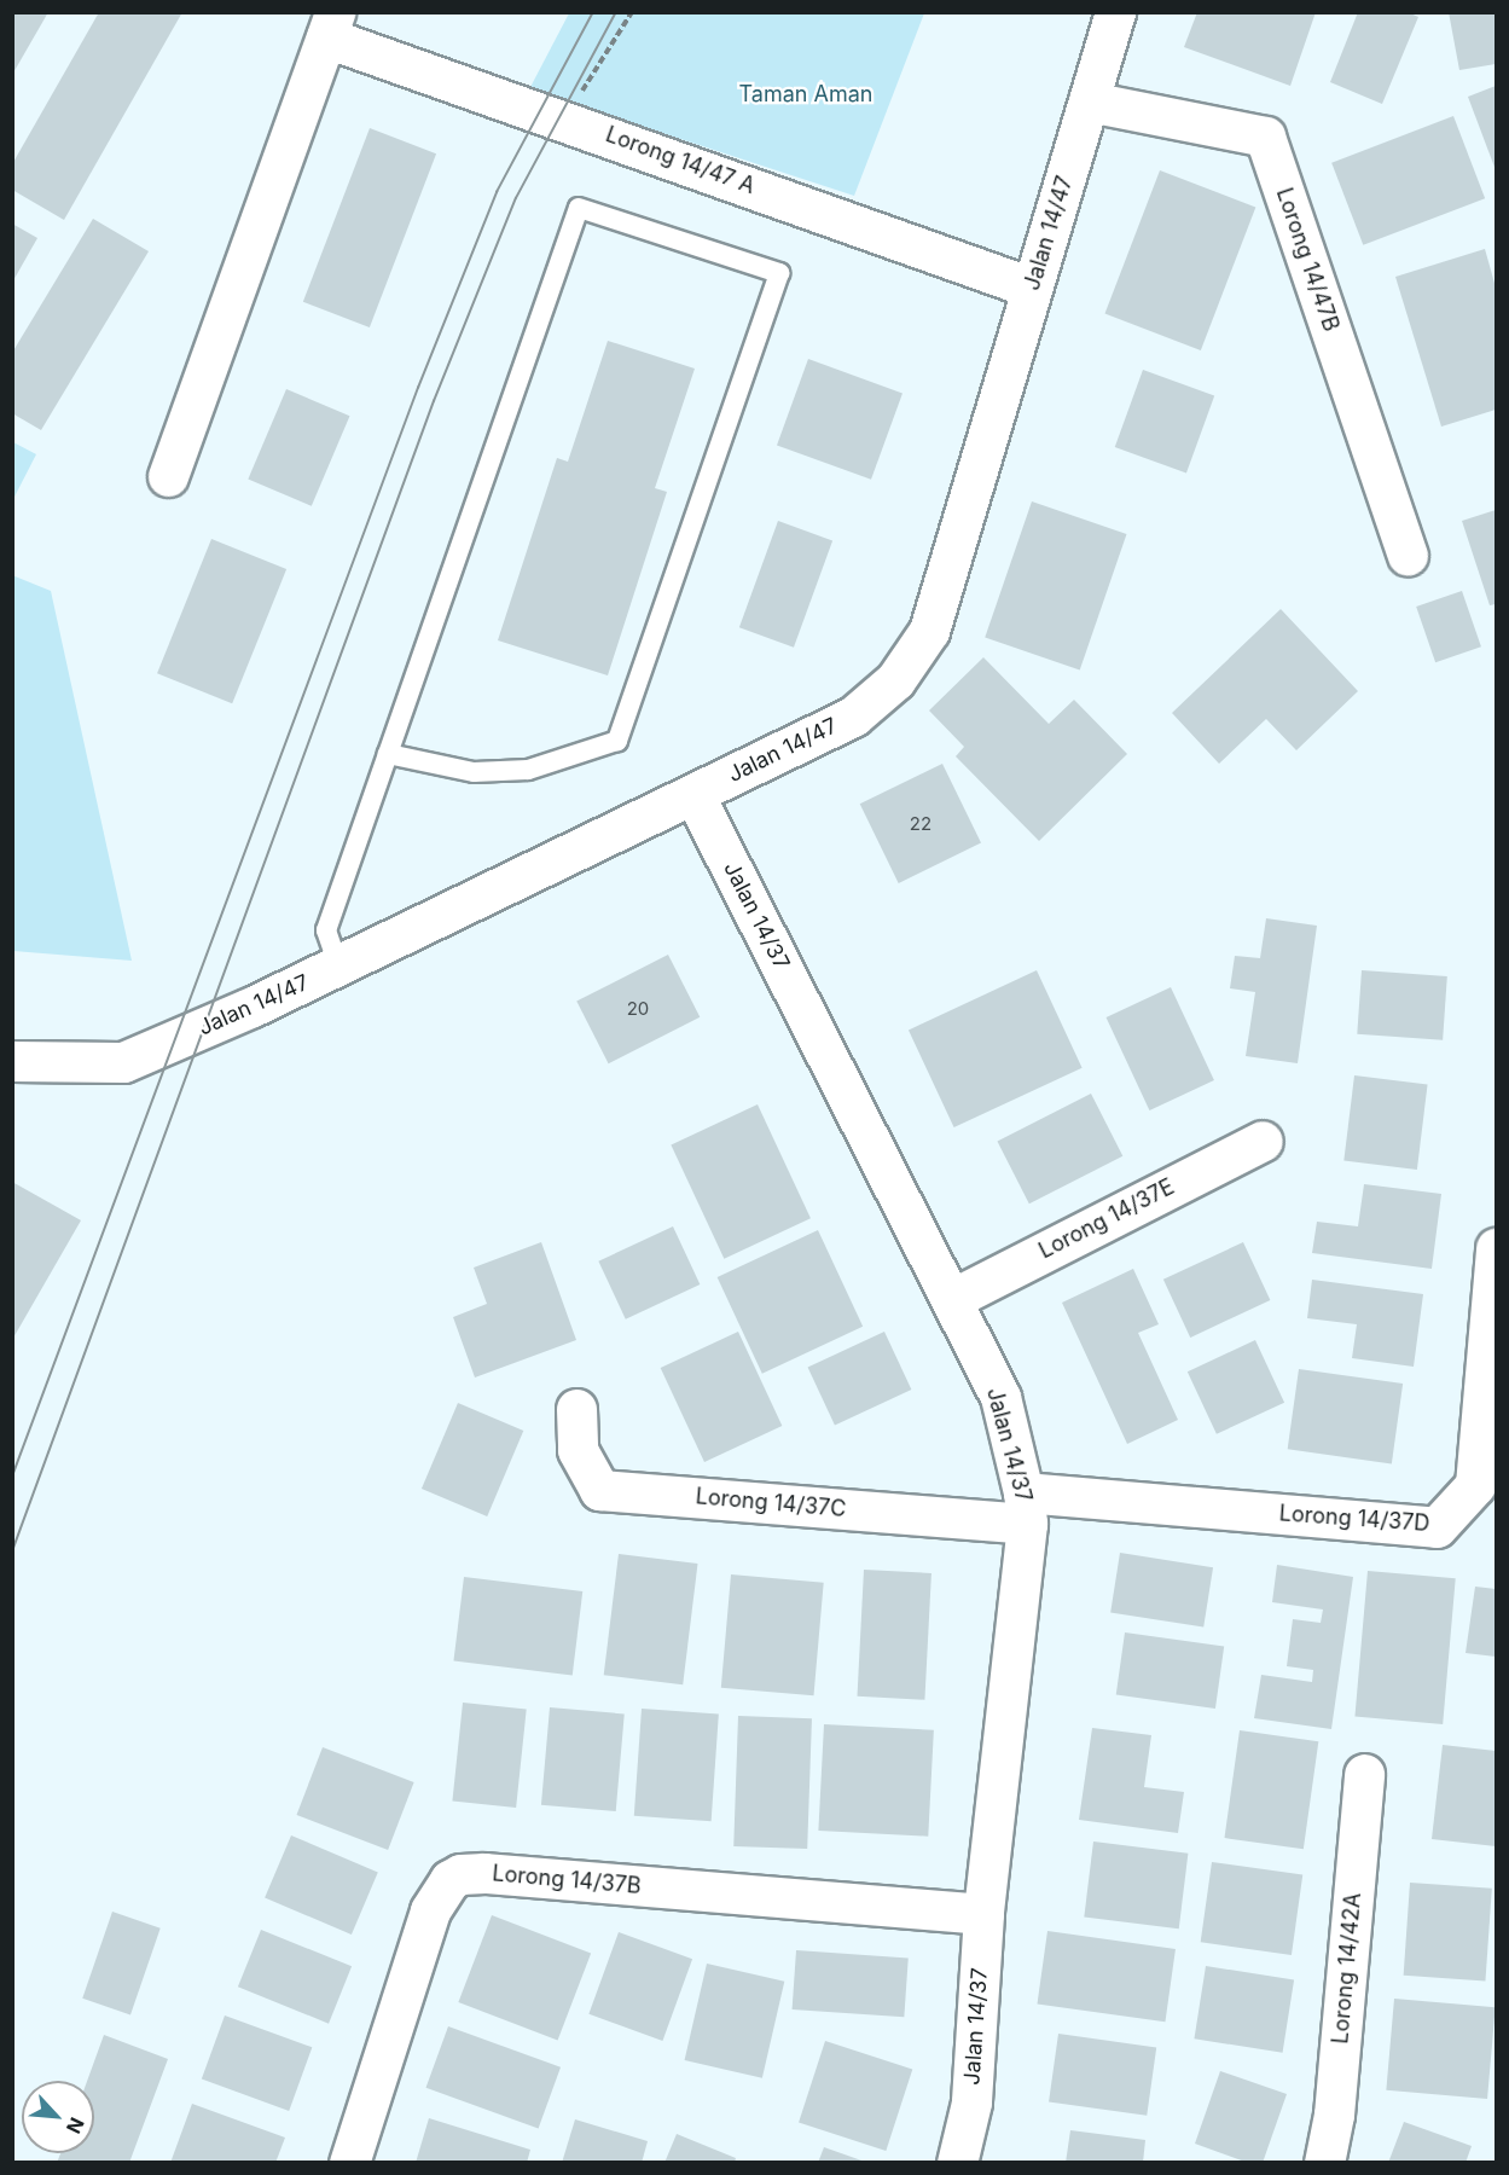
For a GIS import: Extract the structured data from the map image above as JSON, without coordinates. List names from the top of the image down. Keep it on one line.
{"streets":{"street":["Lorong 14/47 A","Jalan 14/47","Lorong 14/47B","Jalan 14/37","Lorong 14/37E","Lorong 14/37C","Lorong 14/37D","Lorong 14/37B","Lorong 14/42A"]},"crossings":[["Lorong 14/47 A","Jalan 14/47"],["Jalan 14/47","Lorong 14/47B"],["Jalan 14/47","Jalan 14/37"],["Jalan 14/37","Lorong 14/37E"],["Jalan 14/37","Lorong 14/37C"],["Jalan 14/37","Lorong 14/37D"],["Jalan 14/37","Lorong 14/37B"],["Lorong 14/37C","Lorong 14/37D"]],"parks":["Taman Aman"],"house_numbers":["22","20"],"north":"bottom right"}
